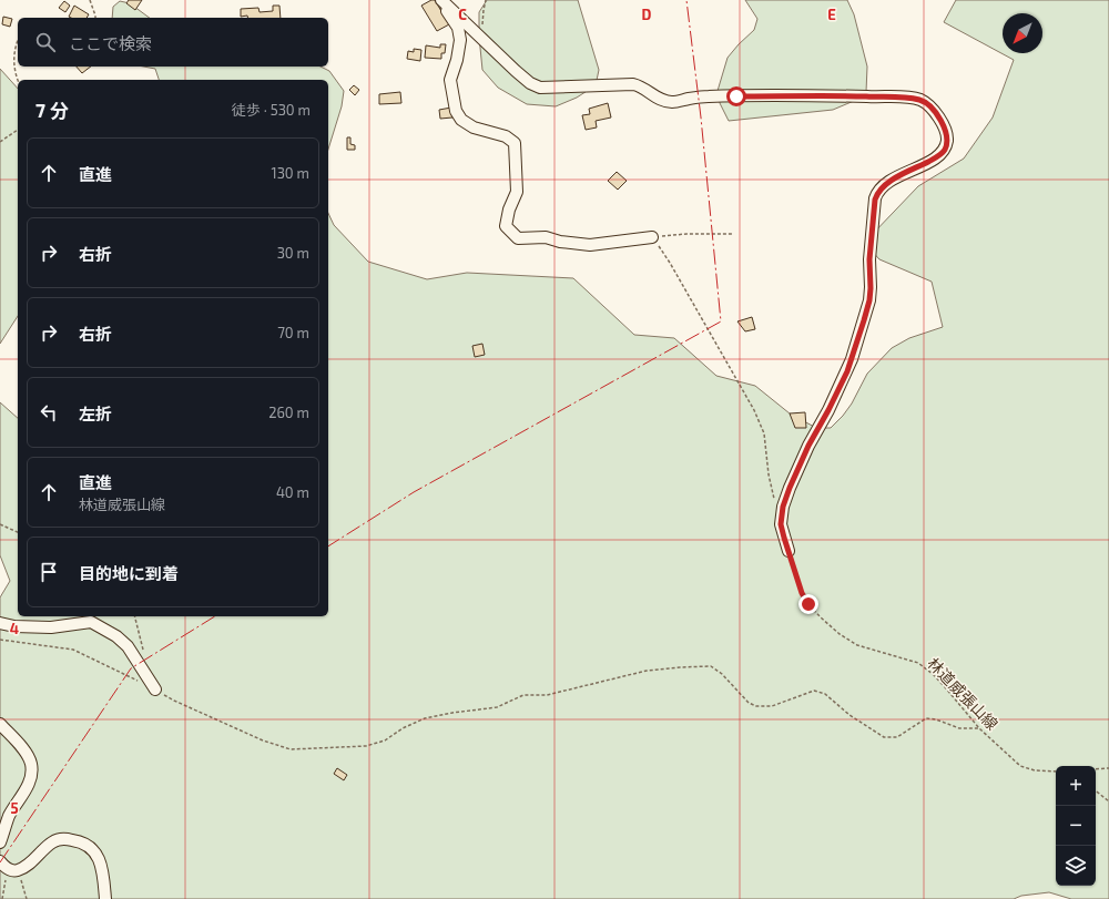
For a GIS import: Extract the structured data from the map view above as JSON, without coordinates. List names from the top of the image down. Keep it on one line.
{"streets":{"path":["林道威張山線"]},"north":"bottom left","page":{"search":"ここで検索","heading":["7 分","徒歩 · 530 m"],"list":[["直進","130 m"],["右折","30 m"],["右折","70 m"],["左折","260 m"],["直進","林道威張山線","40 m"],"目的地に到着"],"map_buttons":["+","−"]},"grid":{"columns":["C","D","E"],"rows":["4","5"]}}
